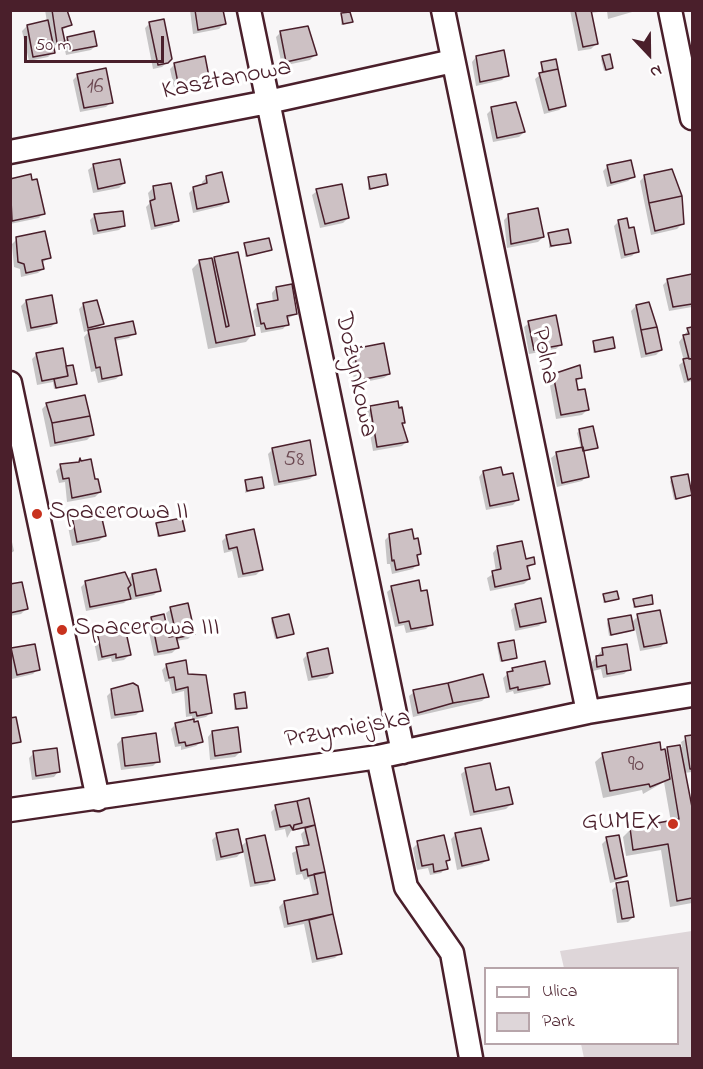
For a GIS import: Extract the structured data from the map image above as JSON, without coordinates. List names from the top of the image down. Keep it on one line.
{"streets":{"street":["Kasztanowa","Polna","Dożynkowa","Przymiejska"]},"crossings":[["Kasztanowa","Polna"],["Kasztanowa","Dożynkowa"],["Polna","Przymiejska"],["Dożynkowa","Przymiejska"]],"places":["Spacerowa II","Spacerowa III","GUMEX"],"house_numbers":["16","58","90"],"legend":["Ulica","Park"],"scale_bar":"50 m","north":"bottom"}
